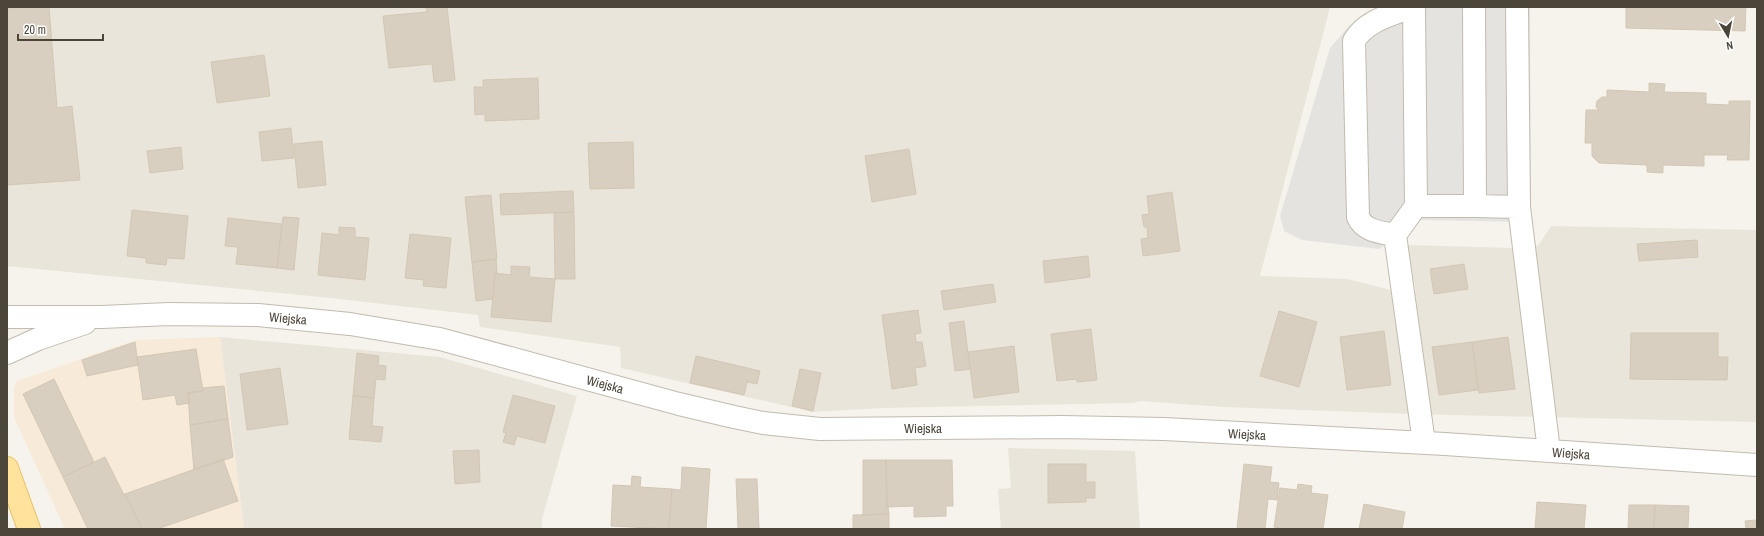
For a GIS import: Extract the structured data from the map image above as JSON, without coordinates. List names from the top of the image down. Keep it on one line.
{"streets":{"street":["Wiejska"]},"scale_bar":"20 m","north":"bottom"}
